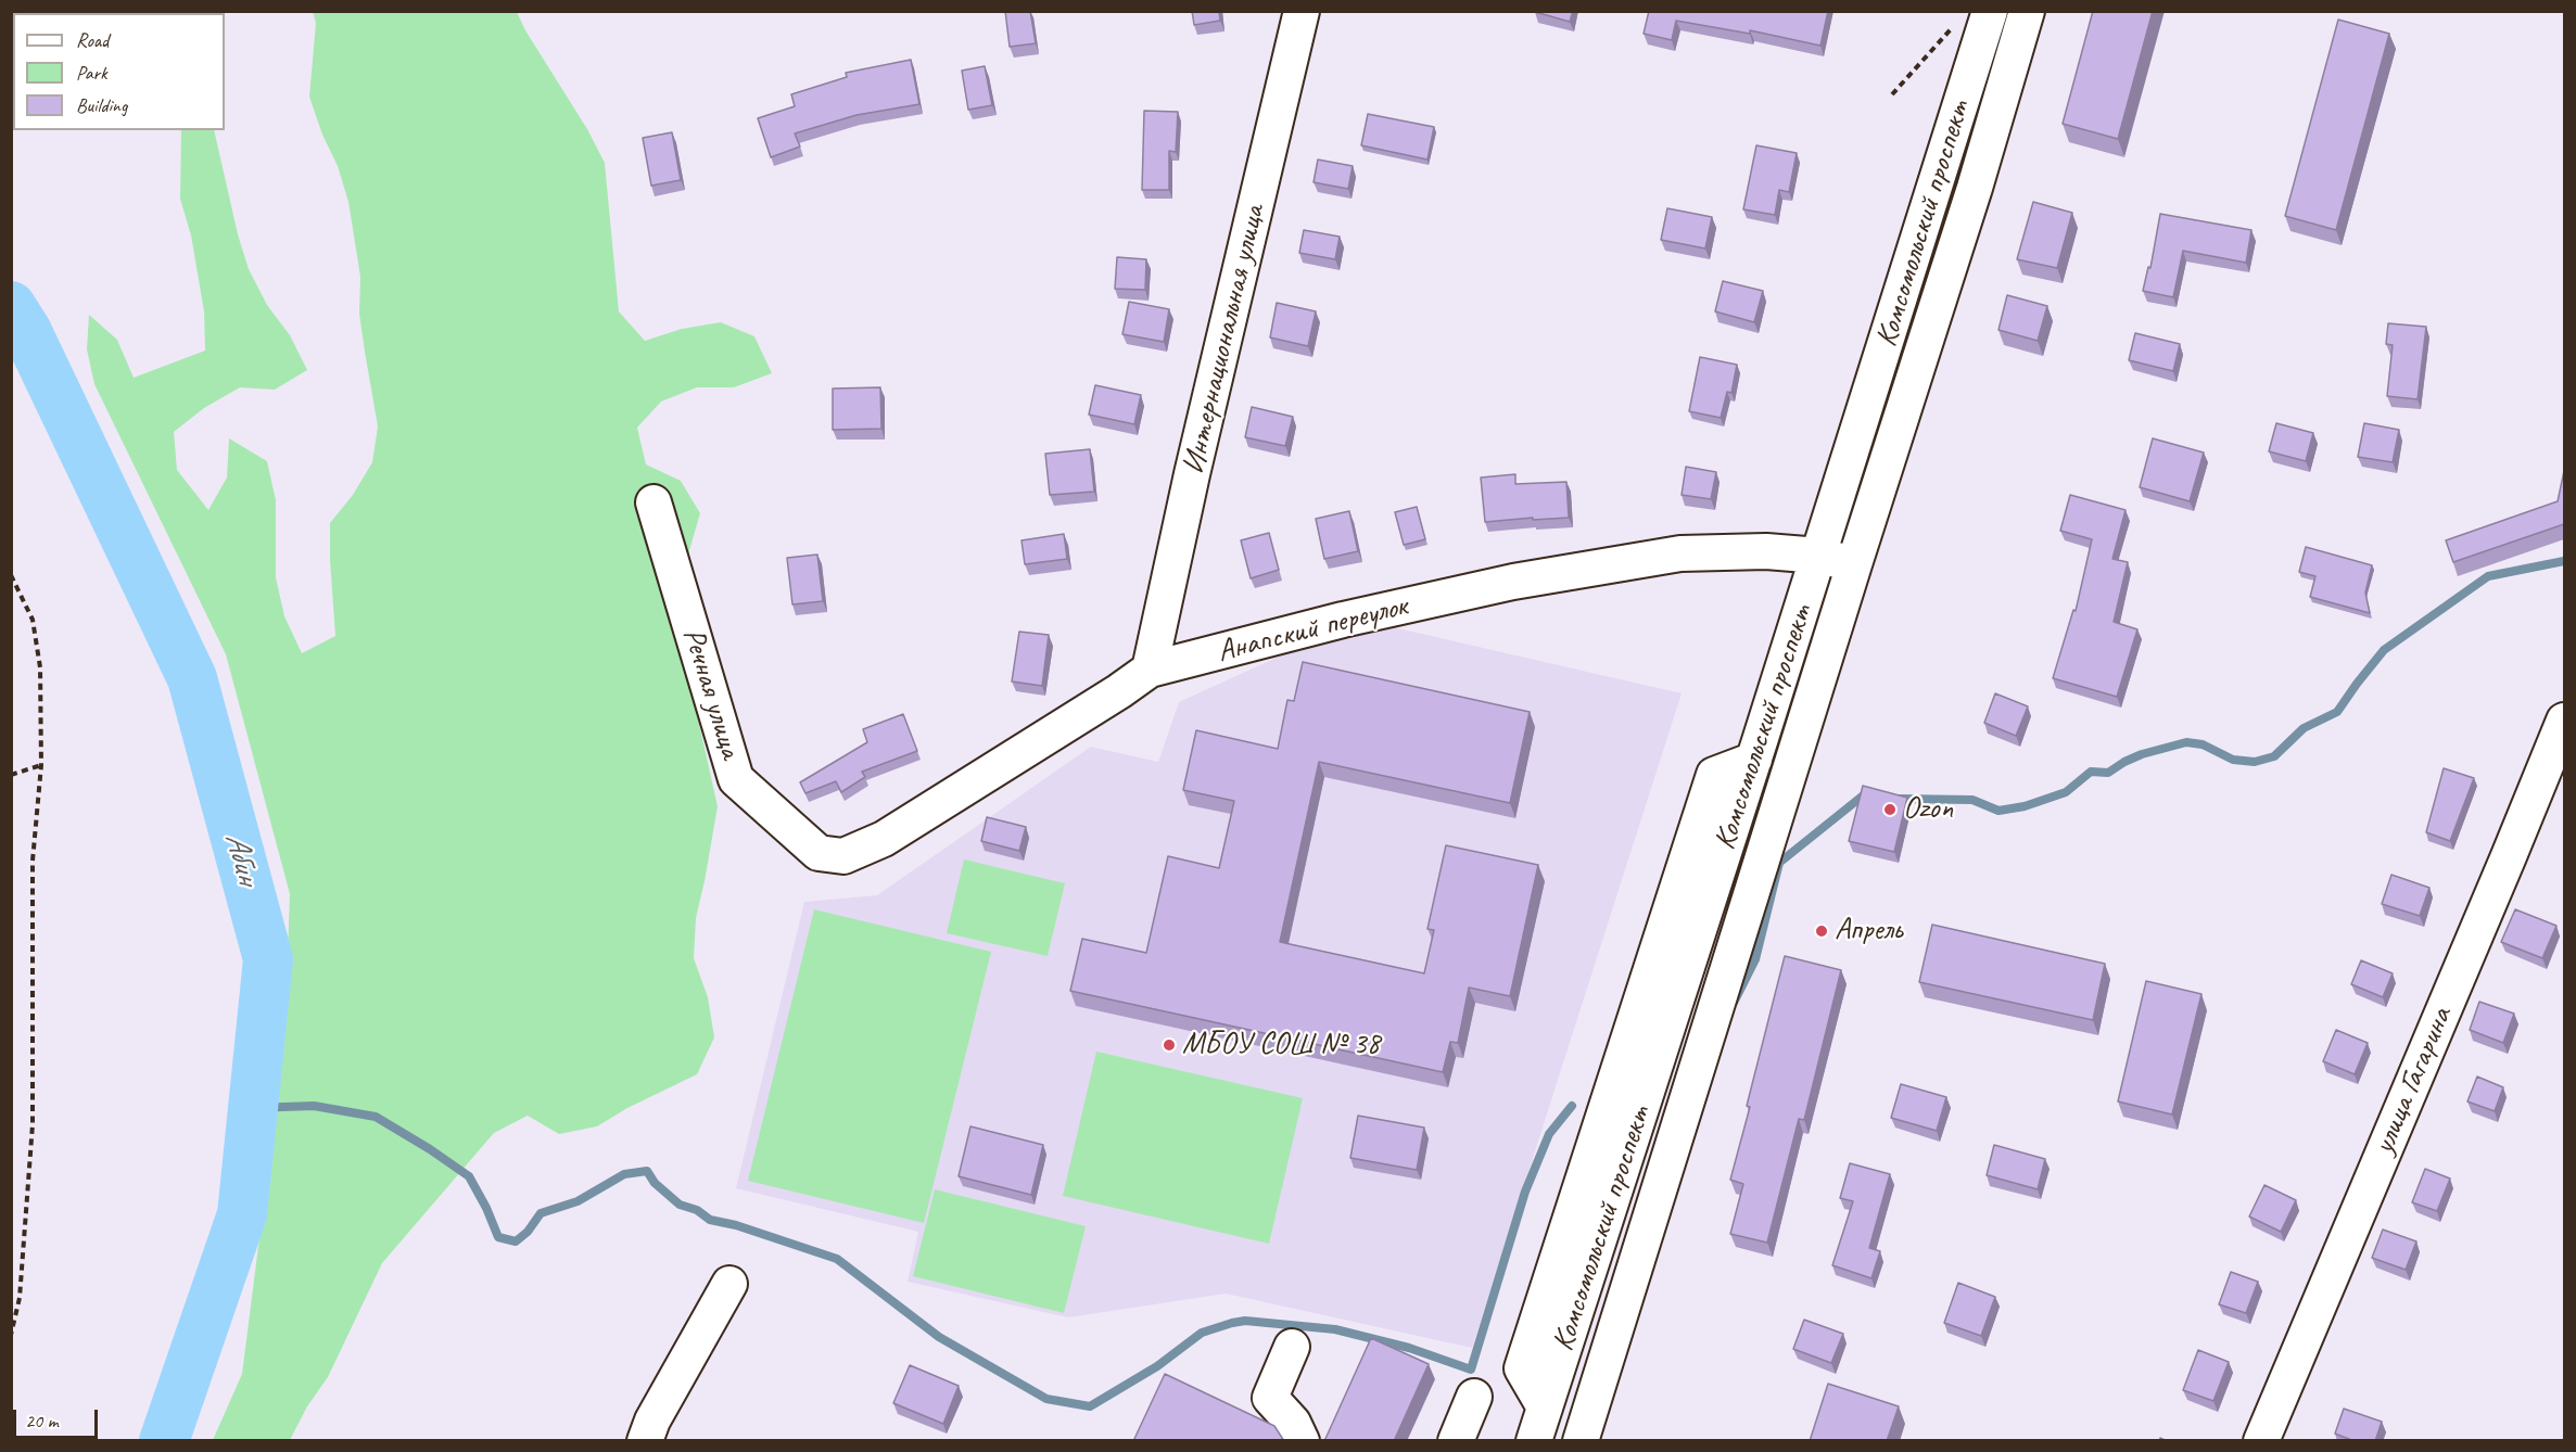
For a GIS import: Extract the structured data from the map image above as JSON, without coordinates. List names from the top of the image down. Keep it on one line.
{"streets":{"street":["Комсомольский проспект","Интернациональная улица","Анапский переулок","Речная улица","улица Гагарина"]},"crossings":[["Комсомольский проспект","Анапский переулок"],["Интернациональная улица","Анапский переулок"],["Анапский переулок","Речная улица"]],"water":["Абин"],"places":["Ozon","Апрель","МБОУ СОШ № 38"],"legend":["Road","Park","Building"],"scale_bar":"20 m"}
